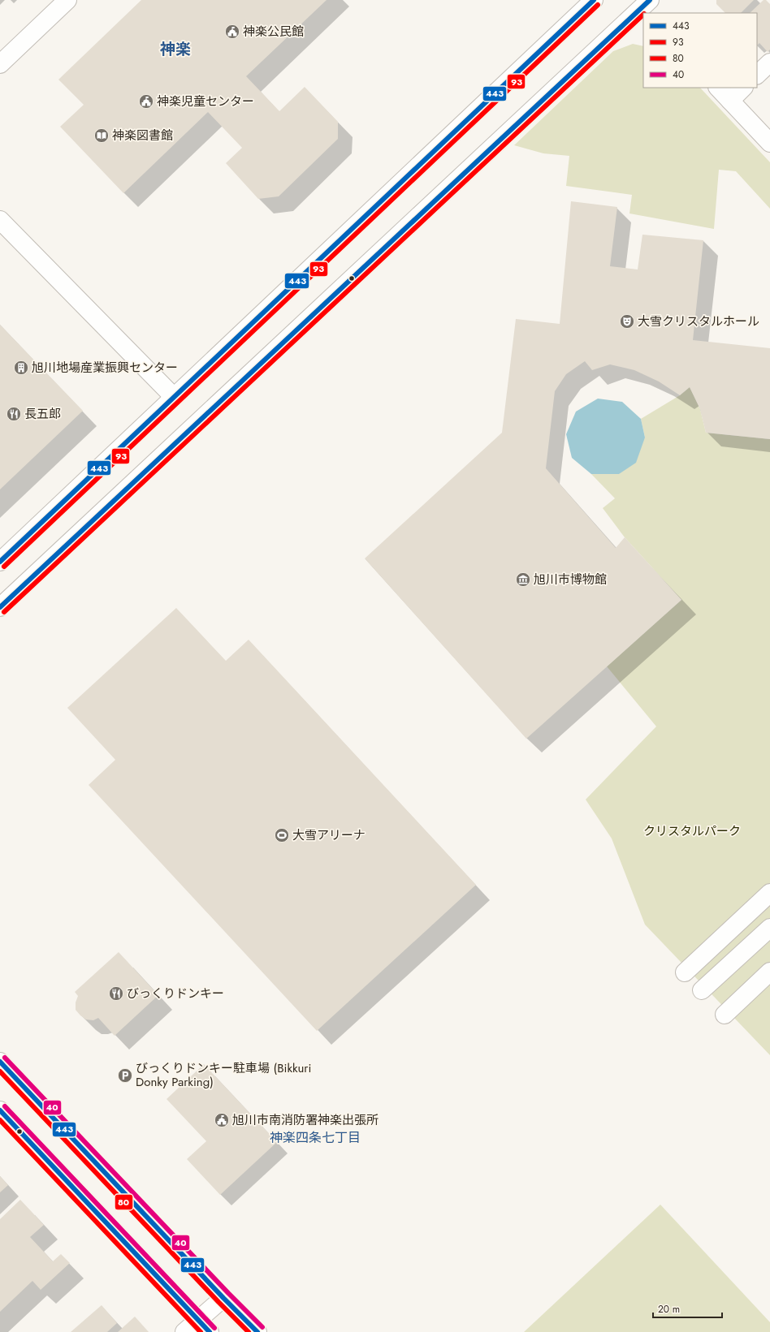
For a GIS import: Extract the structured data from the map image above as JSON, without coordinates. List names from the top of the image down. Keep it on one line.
{"districts":["神楽","神楽四条七丁目"],"parks":["クリスタルパーク"],"places":{"public building":["神楽公民館","神楽児童センター","旭川市南消防署神楽出張所"],"library":["神楽図書館"],"theatre":["大雪クリスタルホール"],"building":["旭川地場産業振興センター"],"restaurant":["長五郎","びっくりドンキー"],"museum":["旭川市博物館"],"sports":["大雪アリーナ"],"parking":["びっくりドンキー駐車場 (Bikkuri Donky Parking)"]},"lines":["transit line 443","transit line 93","transit line 40","transit line 80"],"legend":["443","93","80","40"],"scale_bar":"20 m"}
